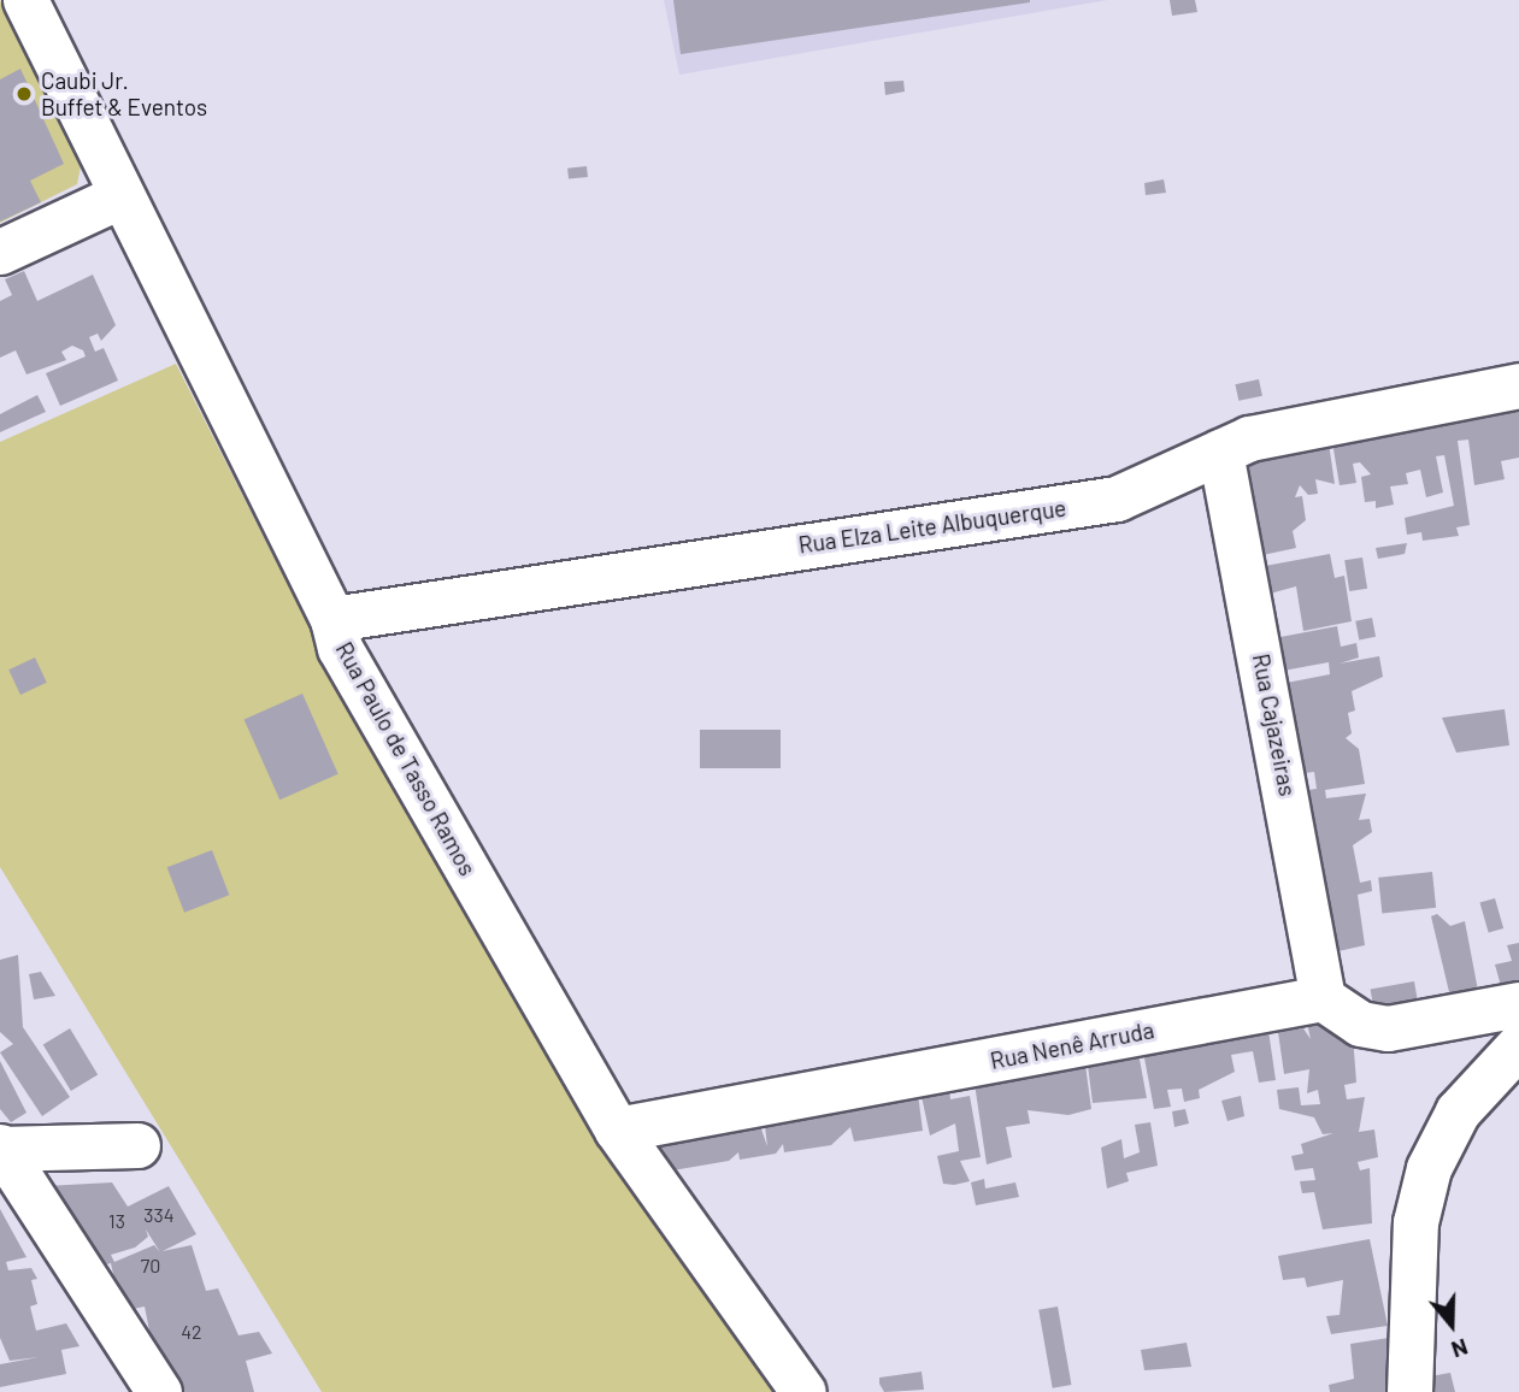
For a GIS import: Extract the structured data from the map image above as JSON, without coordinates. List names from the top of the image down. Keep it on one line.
{"streets":{"street":["Rua Elza Leite Albuquerque","Rua Cajazeiras","Rua Paulo de Tasso Ramos","Rua Nenê Arruda"]},"crossings":[["Rua Elza Leite Albuquerque","Rua Cajazeiras"],["Rua Elza Leite Albuquerque","Rua Paulo de Tasso Ramos"],["Rua Cajazeiras","Rua Nenê Arruda"],["Rua Paulo de Tasso Ramos","Rua Nenê Arruda"]],"places":["Caubi Jr. Buffet & Eventos"],"house_numbers":["334","13","70","42"],"north":"bottom"}
